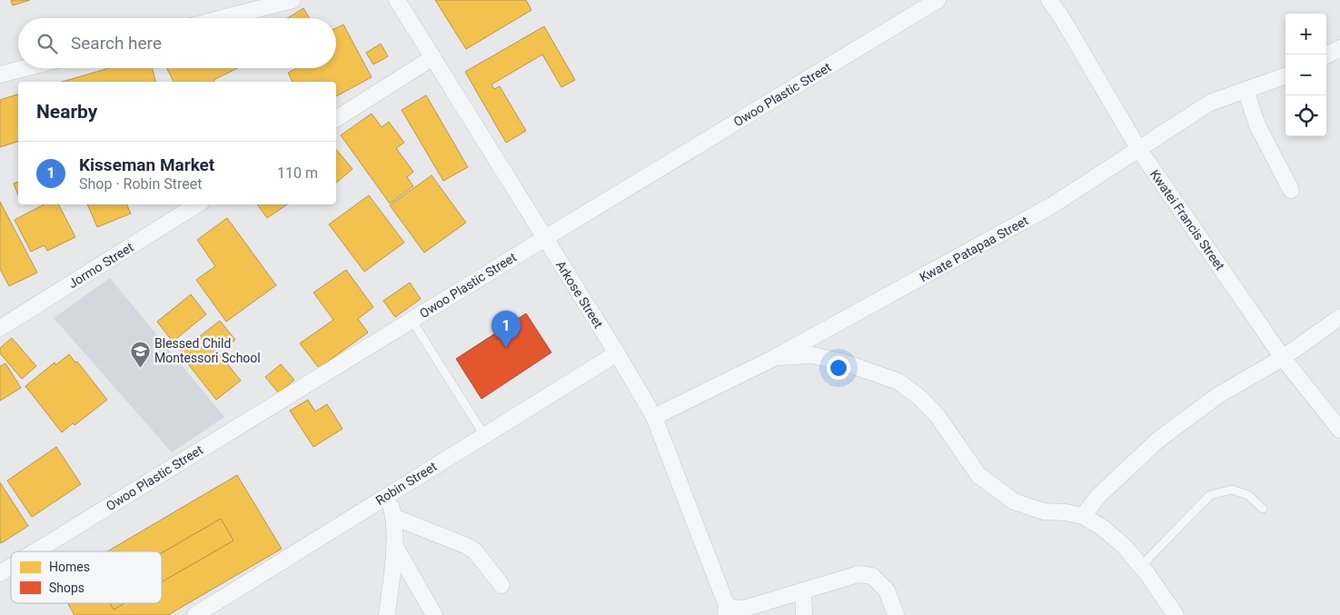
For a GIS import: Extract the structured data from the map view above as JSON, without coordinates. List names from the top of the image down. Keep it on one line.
{"streets":{"street":["Owoo Plastic Street","Kwatei Francis Street","Kwate Patapaa Street","Jormo Street","Arkose Street","Robin Street"]},"crossings":[["Owoo Plastic Street","Arkose Street"],["Kwatei Francis Street","Kwate Patapaa Street"],["Kwate Patapaa Street","Arkose Street"],["Arkose Street","Robin Street"]],"places":{"school or university":["Blessed Child Montessori School"]},"legend":["Homes","Shops"],"page":{"map_buttons":["+","−"],"search":"Search here","heading":"Nearby","list":[{"mark":"1","name":"Kisseman Market","note":"Shop · Robin Street","value":"110 m"}],"pins":"1"}}
